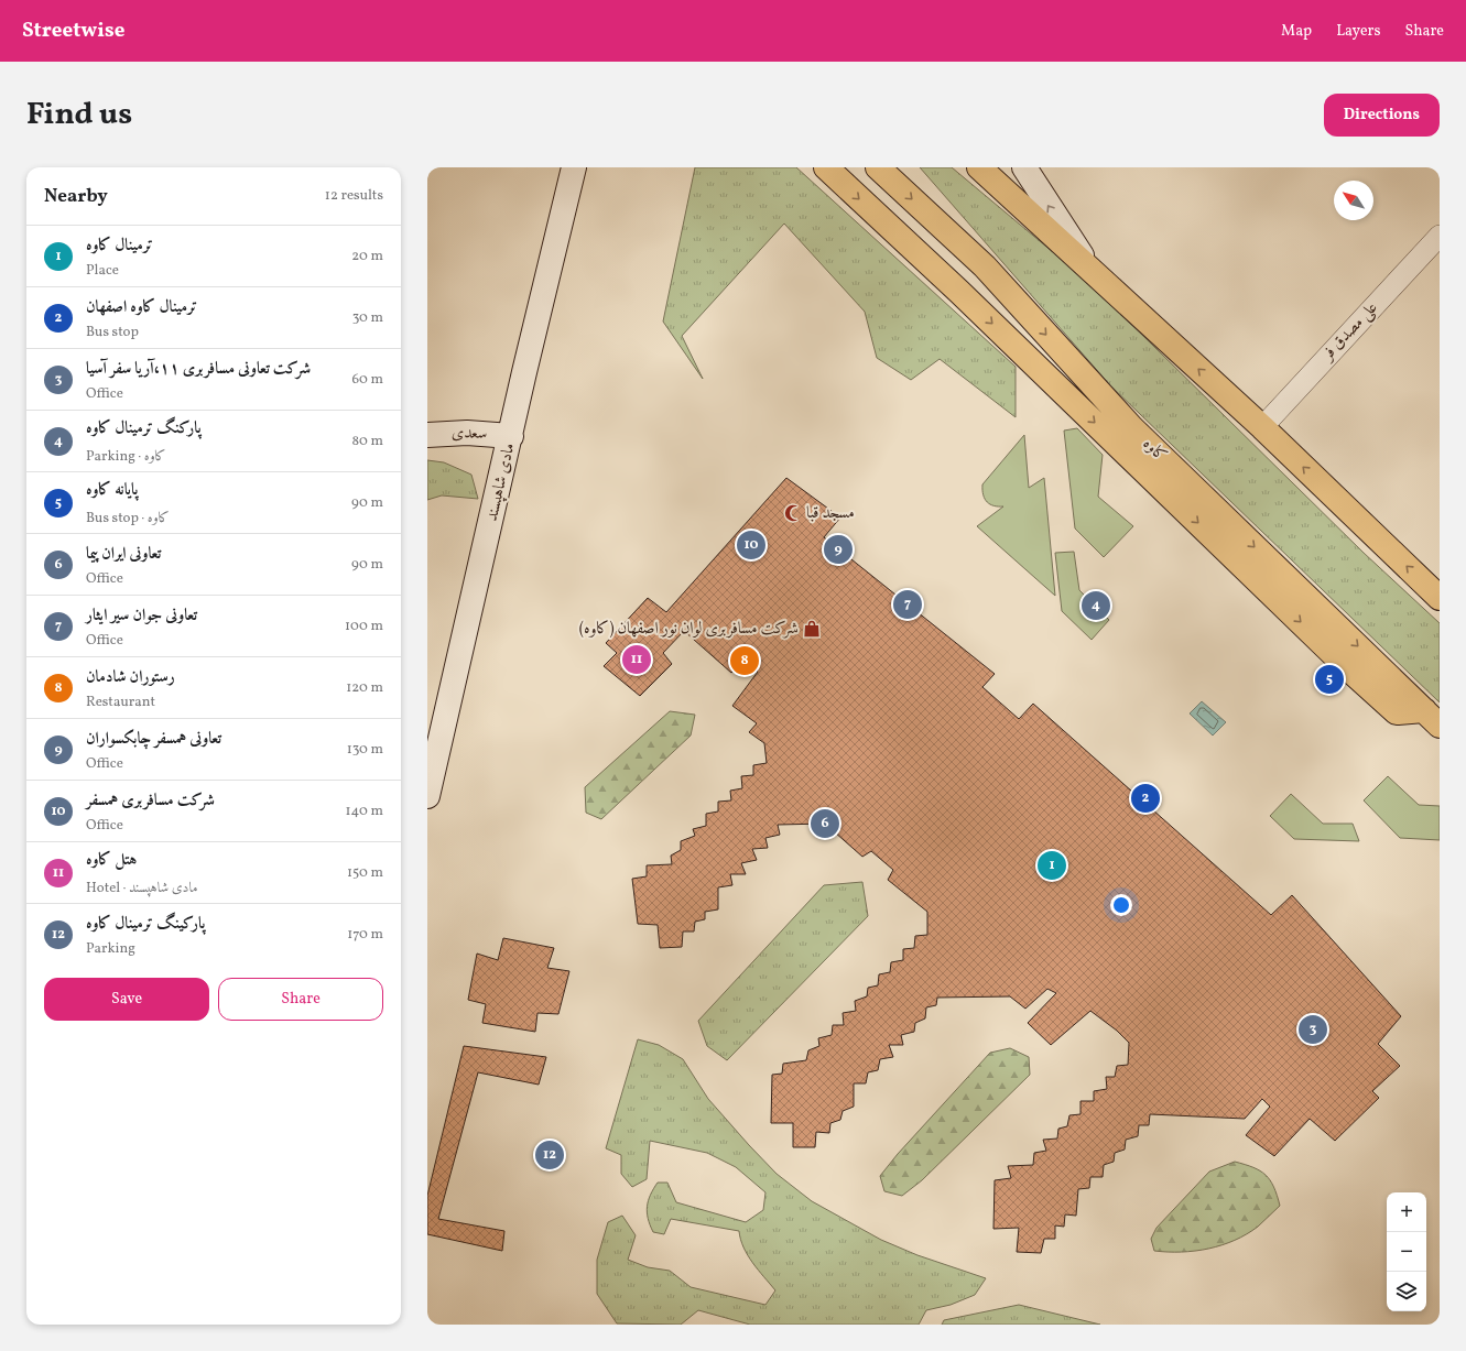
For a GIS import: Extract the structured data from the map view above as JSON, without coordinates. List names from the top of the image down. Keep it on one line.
{"streets":{"main road":["کاوه"],"street":["علی مصدق فر","سعدی","مادی شاهپسند"]},"crossings":[["سعدی","مادی شاهپسند"]],"places":{"mosque":["مسجد قبا"],"shop":["شرکت مسافربری لوان نور اصفهان (کاوه)"]},"north":"top left","page":{"header":"Streetwise","nav":["Map","Layers","Share"],"title":"Find us","buttons":["Directions",["Save","Share"]],"heading":["Nearby","12 results"],"list":[{"mark":"1","name":"ترمینال کاوه","note":"Place","value":"20 m"},{"mark":"2","name":"ترمینال کاوه اصفهان","note":"Bus stop","value":"30 m"},{"mark":"3","name":"شرکت تعاونی مسافربری ۱۱،آریا سفر آسیا","note":"Office","value":"60 m"},{"mark":"4","name":"پارکنگ ترمینال کاوه","note":"Parking · کاوه","value":"80 m"},{"mark":"5","name":"پایانه کاوه","note":"Bus stop · کاوه","value":"90 m"},{"mark":"6","name":"تعاونی ایران پیما","note":"Office","value":"90 m"},{"mark":"7","name":"تعاونی جوان سیر ایثار","note":"Office","value":"100 m"},{"mark":"8","name":"رستوران شادمان","note":"Restaurant","value":"120 m"},{"mark":"9","name":"تعاونی همسفر چابکسواران","note":"Office","value":"130 m"},{"mark":"10","name":"شرکت مسافربری همسفر","note":"Office","value":"140 m"},{"mark":"11","name":"هتل کاوه","note":"Hotel · مادی شاهپسند","value":"150 m"},{"mark":"12","name":"پارکینگ ترمینال کاوه","note":"Parking","value":"170 m"}],"pins":["10","9","7","4","11","8","5","2","6","1","3","12"],"map_buttons":["+","−"]}}
